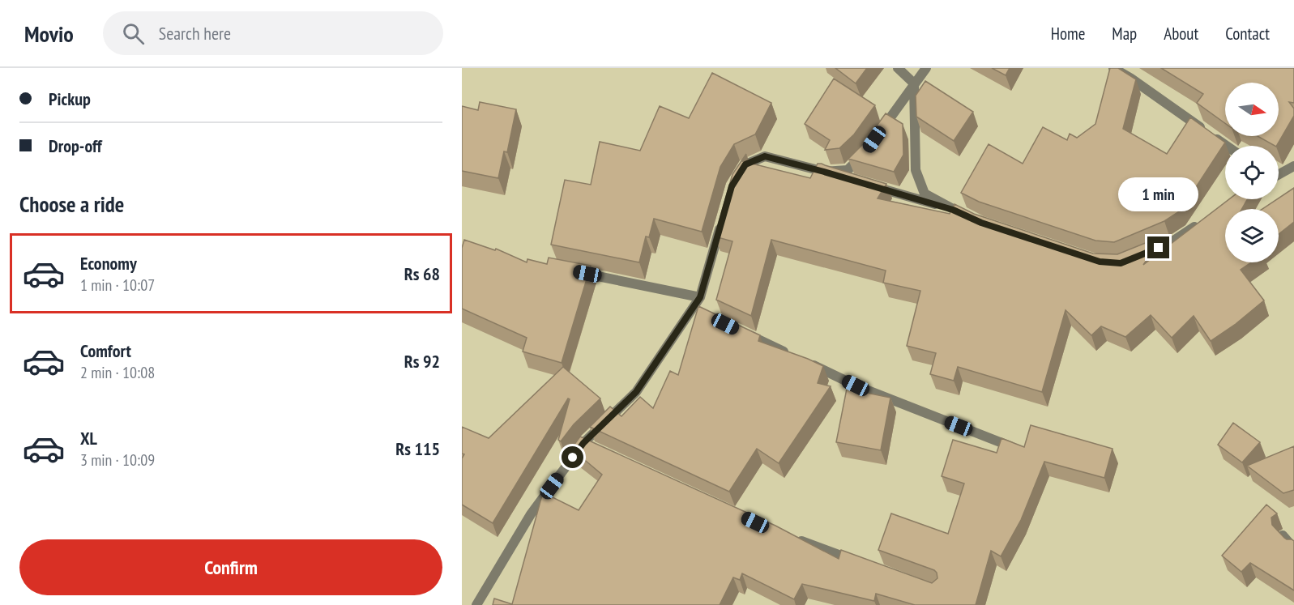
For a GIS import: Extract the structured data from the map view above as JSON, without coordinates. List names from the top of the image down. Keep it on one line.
{"north":"right","page":{"header":"Movio","search":"Search here","nav":["Home","Map","About","Contact"],"banner":["Pickup","Drop-off"],"heading":"Choose a ride","bubble":"1 min","list":[{"name":"Economy","note":"1 min · 10:07","value":"Rs 68"},{"name":"Comfort","note":"2 min · 10:08","value":"Rs 92"},{"name":"XL","note":"3 min · 10:09","value":"Rs 115"}],"buttons":"Confirm"}}
